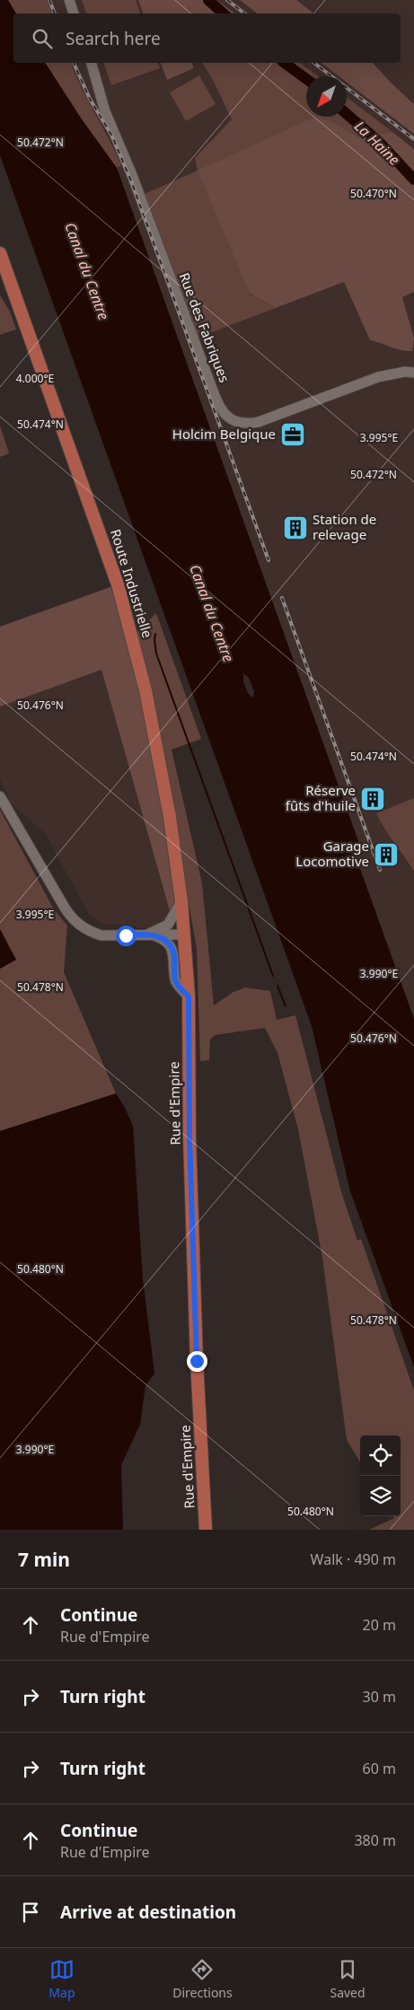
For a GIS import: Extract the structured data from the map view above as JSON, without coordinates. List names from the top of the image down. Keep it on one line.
{"streets":{"main road":["Route Industrielle","Rue d'Empire"],"street":["Rue des Fabriques"]},"crossings":[["Route Industrielle","Rue d'Empire"]],"water":["La Haine","Canal du Centre"],"places":{"office":["Holcim Belgique"],"building":["Station de relevage","Réserve fûts d'huile","Garage Locomotive"]},"north":"bottom left","page":{"search":"Search here","heading":["7 min","Walk · 490 m"],"list":[["Continue","Rue d'Empire","20 m"],["Turn right","30 m"],["Turn right","60 m"],["Continue","Rue d'Empire","380 m"],"Arrive at destination"],"nav":["Map","Directions","Saved"]},"coordinates":["50.472°N","50.470°N","4.000°E","50.474°N","3.995°E","50.476°N","3.990°E","50.478°N","50.480°N"]}
